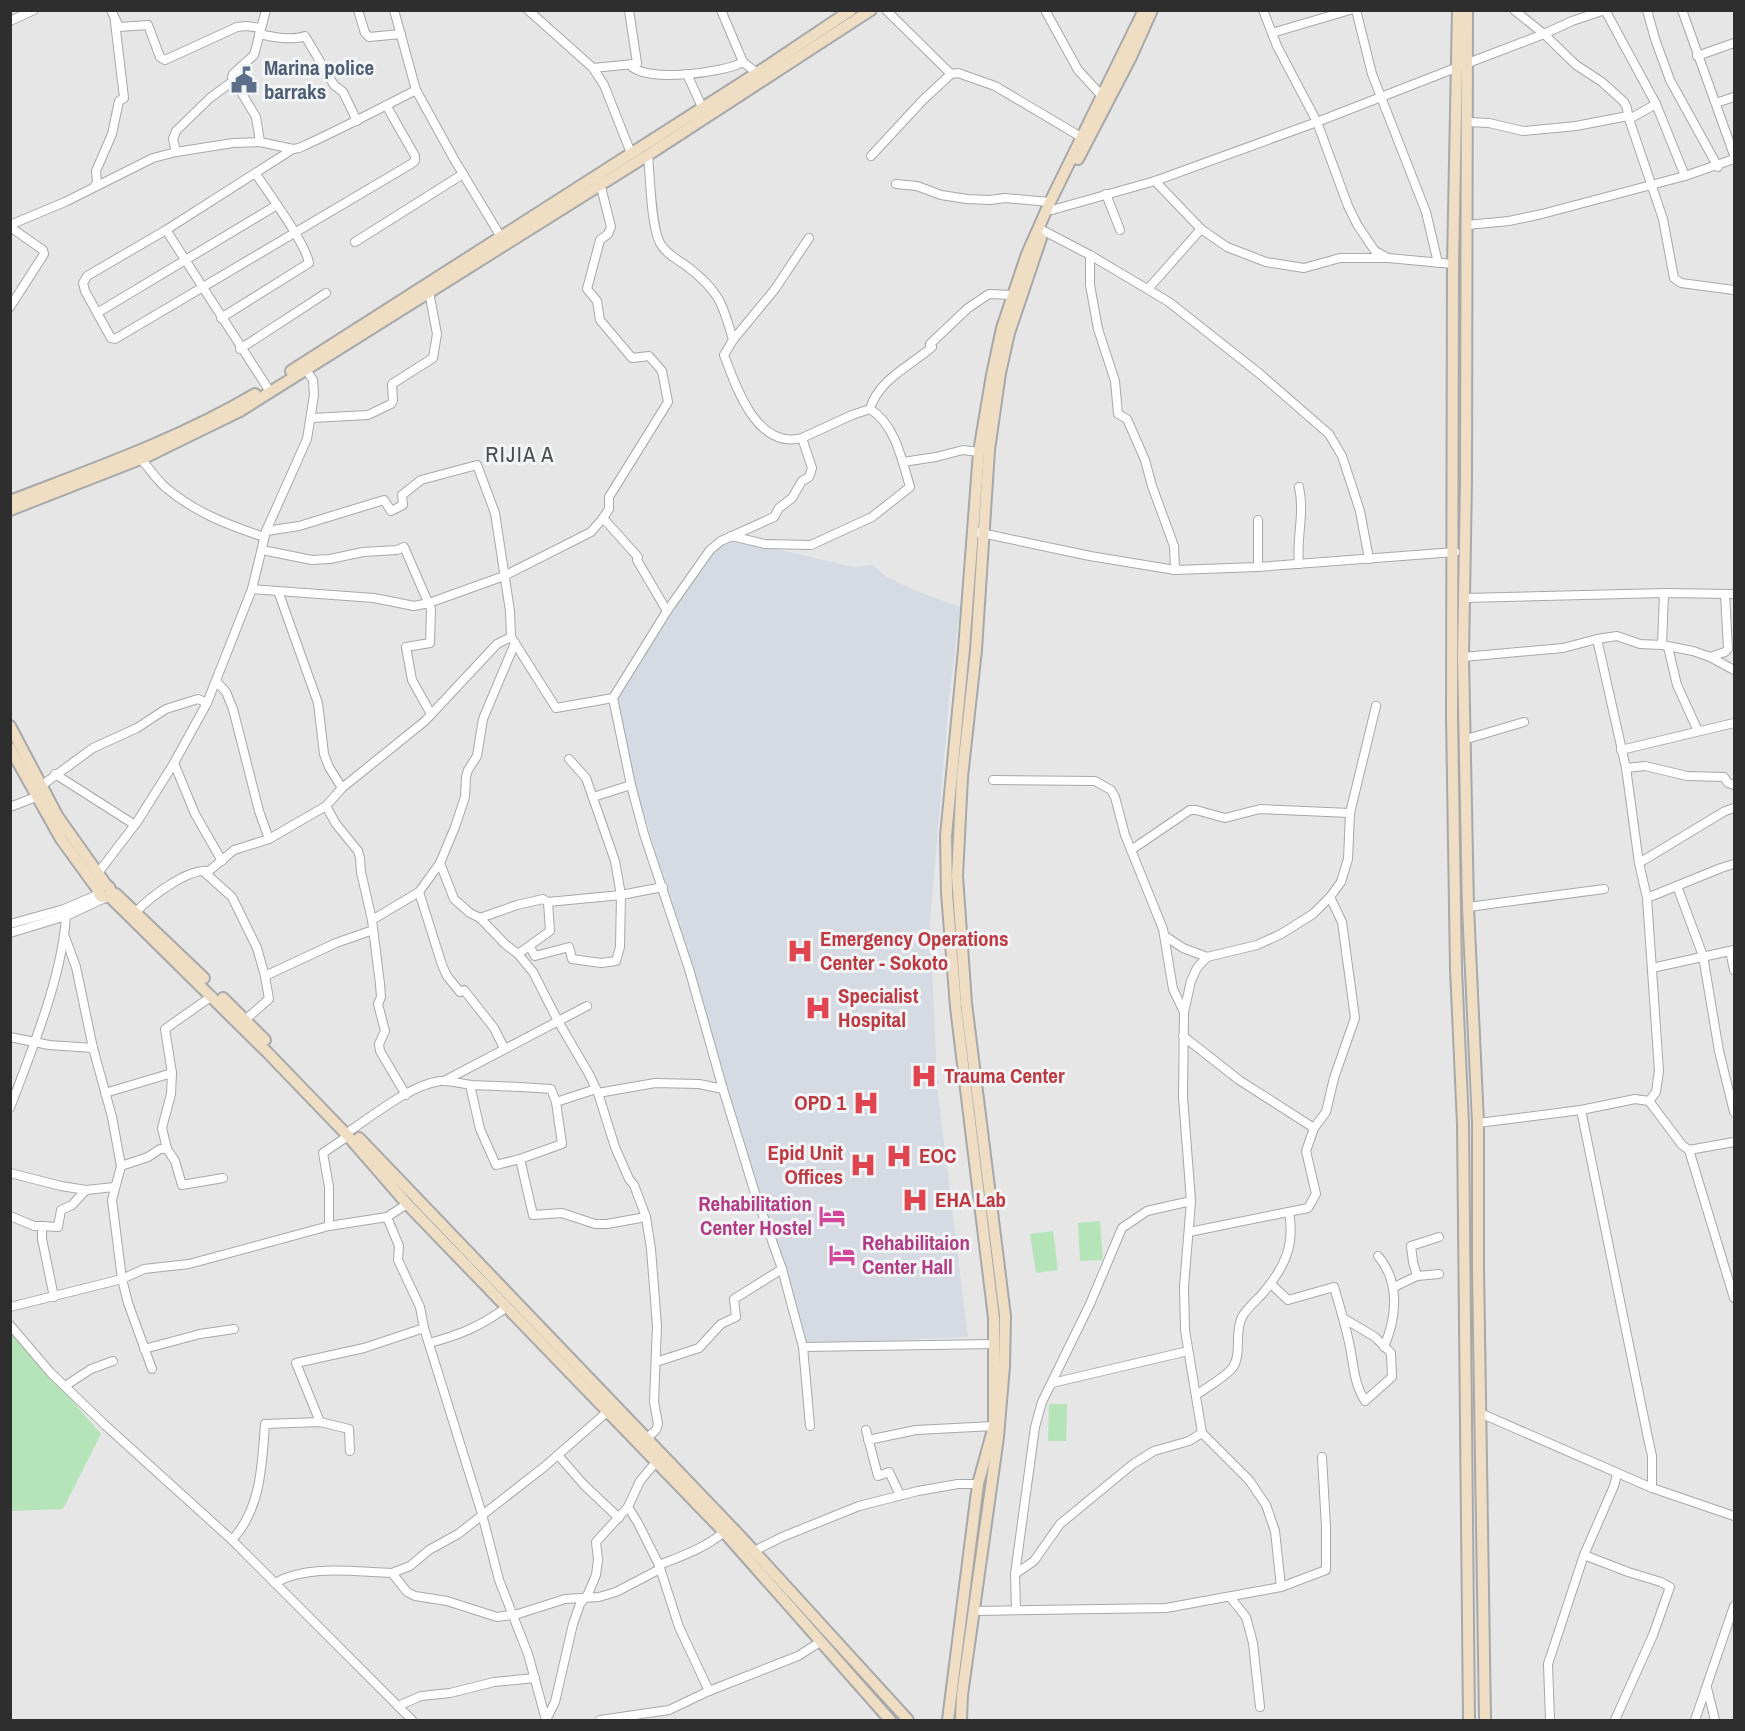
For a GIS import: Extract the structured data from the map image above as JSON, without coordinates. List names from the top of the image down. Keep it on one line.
{"districts":["RIJIA A"],"places":{"public building":["Marina police barraks"],"hospital":["Emergency Operations Center - Sokoto","Specialist Hospital","Trauma Center","OPD 1","EOC","Epid Unit Offices","EHA Lab"],"hotel":["Rehabilitation Center Hostel","Rehabilitaion Center Hall"]}}
